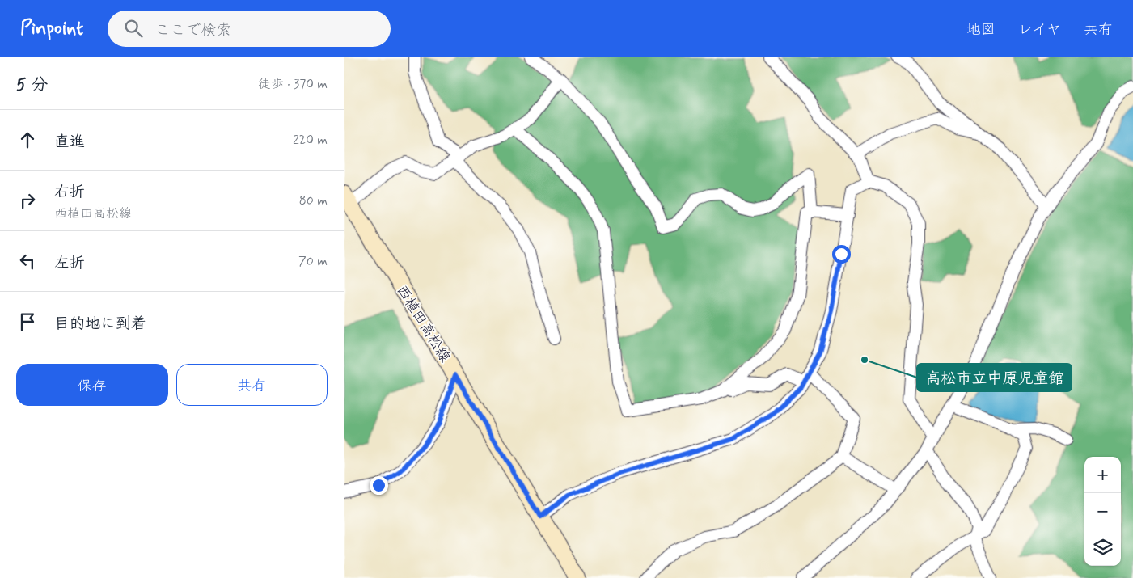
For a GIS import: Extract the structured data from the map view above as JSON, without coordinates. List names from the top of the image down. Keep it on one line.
{"streets":{"main road":["西植田高松線"]},"places":["高松市立中原児童館"],"page":{"header":"Pinpoint","search":"ここで検索","nav":["地図","レイヤ","共有"],"heading":["5 分","徒歩 · 370 m"],"list":[["直進","220 m"],["右折","西植田高松線","80 m"],["左折","70 m"],"目的地に到着"],"buttons":["保存","共有"],"map_buttons":["+","−"]}}
